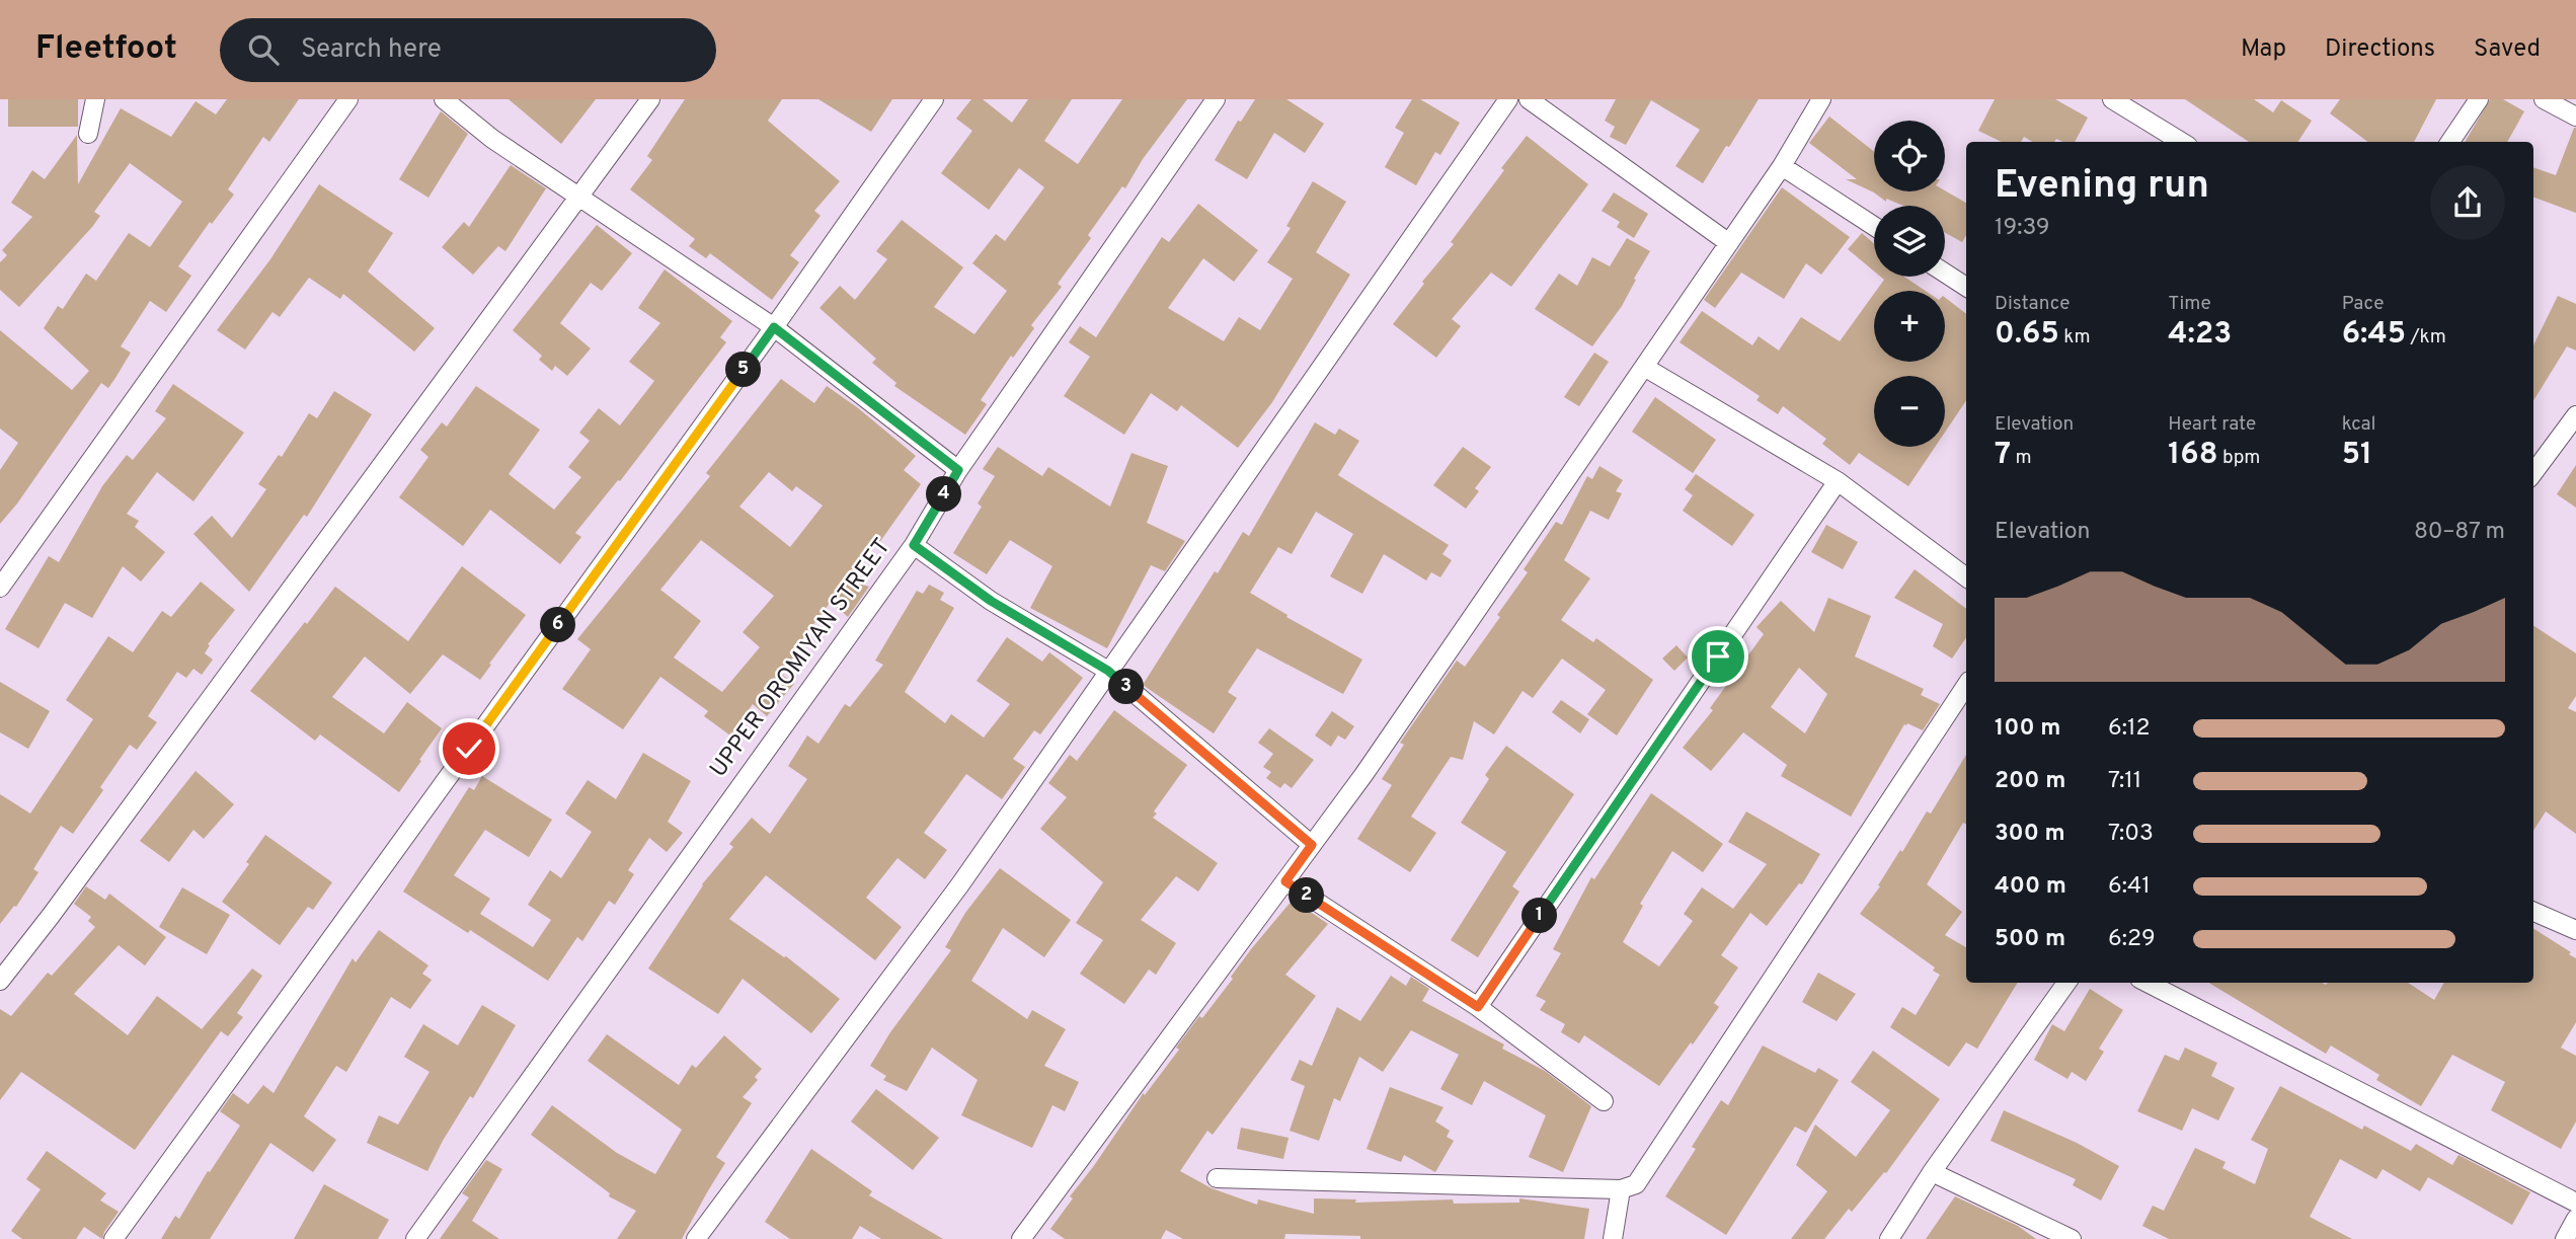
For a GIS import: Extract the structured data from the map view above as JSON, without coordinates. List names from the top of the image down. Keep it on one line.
{"streets":{"street":["UPPER OROMIYAN STREET"]},"page":{"header":"Fleetfoot","search":"Search here","nav":["Map","Directions","Saved"],"map_buttons":["+","−"],"heading":["Evening run","19:39"],"stats":[["Distance","0.65 km"],["Time","4:23"],["Pace","6:45 /km"],["Elevation","7 m"],["Heart rate","168 bpm"],["kcal","51"]],"pins":["5","4","6","3","2","1"],"chart":["Elevation","80–87 m"],"list":[{"name":"100 m","note":"6:12"},{"name":"200 m","note":"7:11"},{"name":"300 m","note":"7:03"},{"name":"400 m","note":"6:41"},{"name":"500 m","note":"6:29"}]}}
